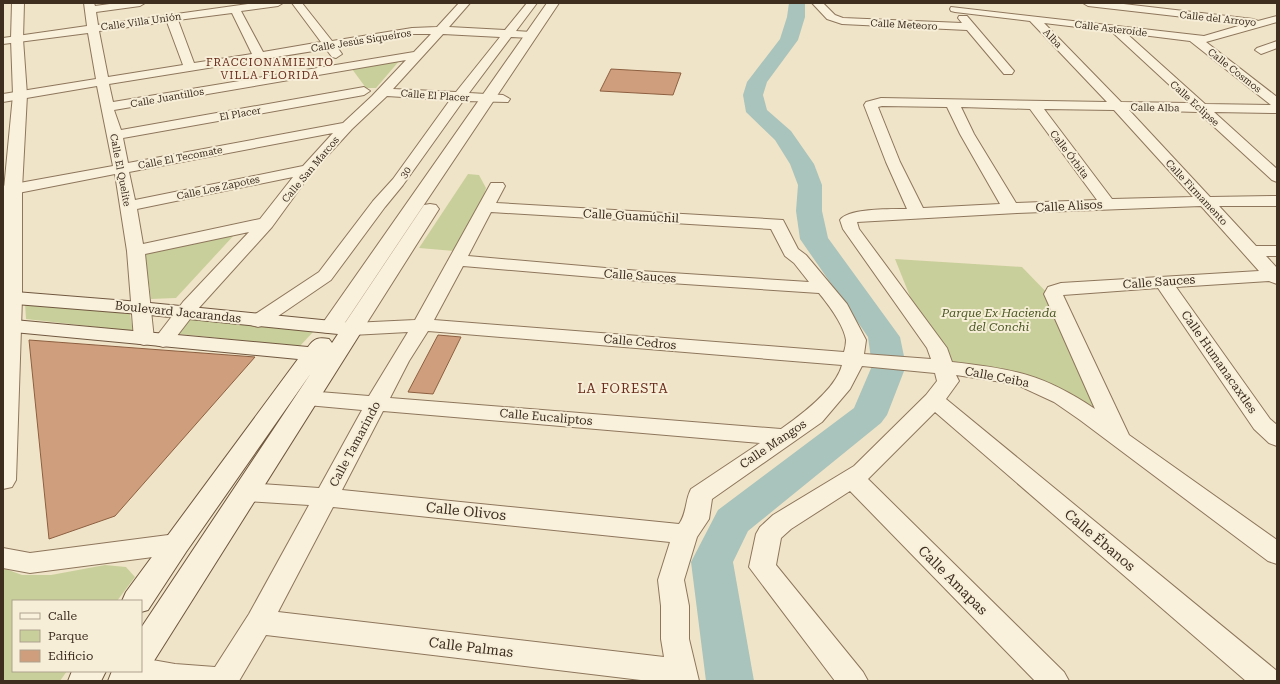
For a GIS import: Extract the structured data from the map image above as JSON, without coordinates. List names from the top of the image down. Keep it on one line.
{"streets":{"street":["Calle del Arroyo","Calle Villa Unión","Calle Meteoro","Calle Asteroide","Alba","Calle Jesús Siqueiros","Calle Cosmos","Calle El Placer","Calle Juantillos","Calle Eclipse","Calle Alba","El Placer","Calle Órbita","Calle El Tecomate","Calle San Marcos","Calle El Quelite","30","Calle Los Zapotes","Calle Firmamento","Calle Alisos","Calle Guamúchil","Calle Sauces","Boulevard Jacarandas","Calle Cedros","Calle Humanacaxtles","Calle Ceiba","Calle Eucaliptos","Calle Tamarindo","Calle Mangos","Calle Olivos","Calle Ébanos","Calle Amapas","Calle Palmas"]},"crossings":[["Calle del Arroyo","Calle Asteroide"],["Calle Villa Unión","Calle El Quelite"],["Calle Asteroide","Alba"],["Calle Asteroide","Calle Cosmos"],["Calle Asteroide","Calle Eclipse"],["Alba","Calle Alba"],["Alba","Calle Firmamento"],["Calle Jesús Siqueiros","Calle San Marcos"],["Calle Jesús Siqueiros","Calle El Quelite"],["Calle Jesús Siqueiros","30"],["Calle El Placer","El Placer"],["Calle El Placer","Calle San Marcos"],["Calle El Placer","30"],["Calle Juantillos","Calle San Marcos"],["Calle Juantillos","Calle El Quelite"],["Calle Eclipse","Calle Alba"],["Calle Alba","Calle Órbita"],["Calle Alba","Calle Firmamento"],["Calle Alba","Calle Alisos"],["El Placer","Calle San Marcos"],["El Placer","Calle El Quelite"],["Calle Órbita","Calle Alisos"],["Calle El Tecomate","Calle San Marcos"],["Calle El Tecomate","Calle El Quelite"],["Calle San Marcos","Calle El Quelite"],["Calle San Marcos","Calle Los Zapotes"],["Calle San Marcos","Boulevard Jacarandas"],["Calle El Quelite","Calle Los Zapotes"],["Calle El Quelite","Boulevard Jacarandas"],["30","Boulevard Jacarandas"],["Calle Firmamento","Calle Alisos"],["Calle Firmamento","Calle Sauces"],["Calle Alisos","Calle Cedros"],["Calle Alisos","Calle Ceiba"],["Calle Guamúchil","Calle Tamarindo"],["Calle Guamúchil","Calle Mangos"],["Calle Sauces","Calle Humanacaxtles"],["Calle Sauces","Calle Ceiba"],["Calle Sauces","Calle Tamarindo"],["Calle Sauces","Calle Mangos"],["Boulevard Jacarandas","Calle Cedros"],["Calle Cedros","Calle Ceiba"],["Calle Cedros","Calle Tamarindo"],["Calle Cedros","Calle Mangos"],["Calle Eucaliptos","Calle Tamarindo"],["Calle Eucaliptos","Calle Mangos"],["Calle Tamarindo","Calle Olivos"],["Calle Tamarindo","Calle Palmas"],["Calle Mangos","Calle Olivos"],["Calle Mangos","Calle Palmas"]],"districts":["FRACCIONAMIENTO VILLA FLORIDA","LA FORESTA"],"parks":["Parque Ex Hacienda del Conchi"],"legend":["Calle","Parque","Edificio"]}
